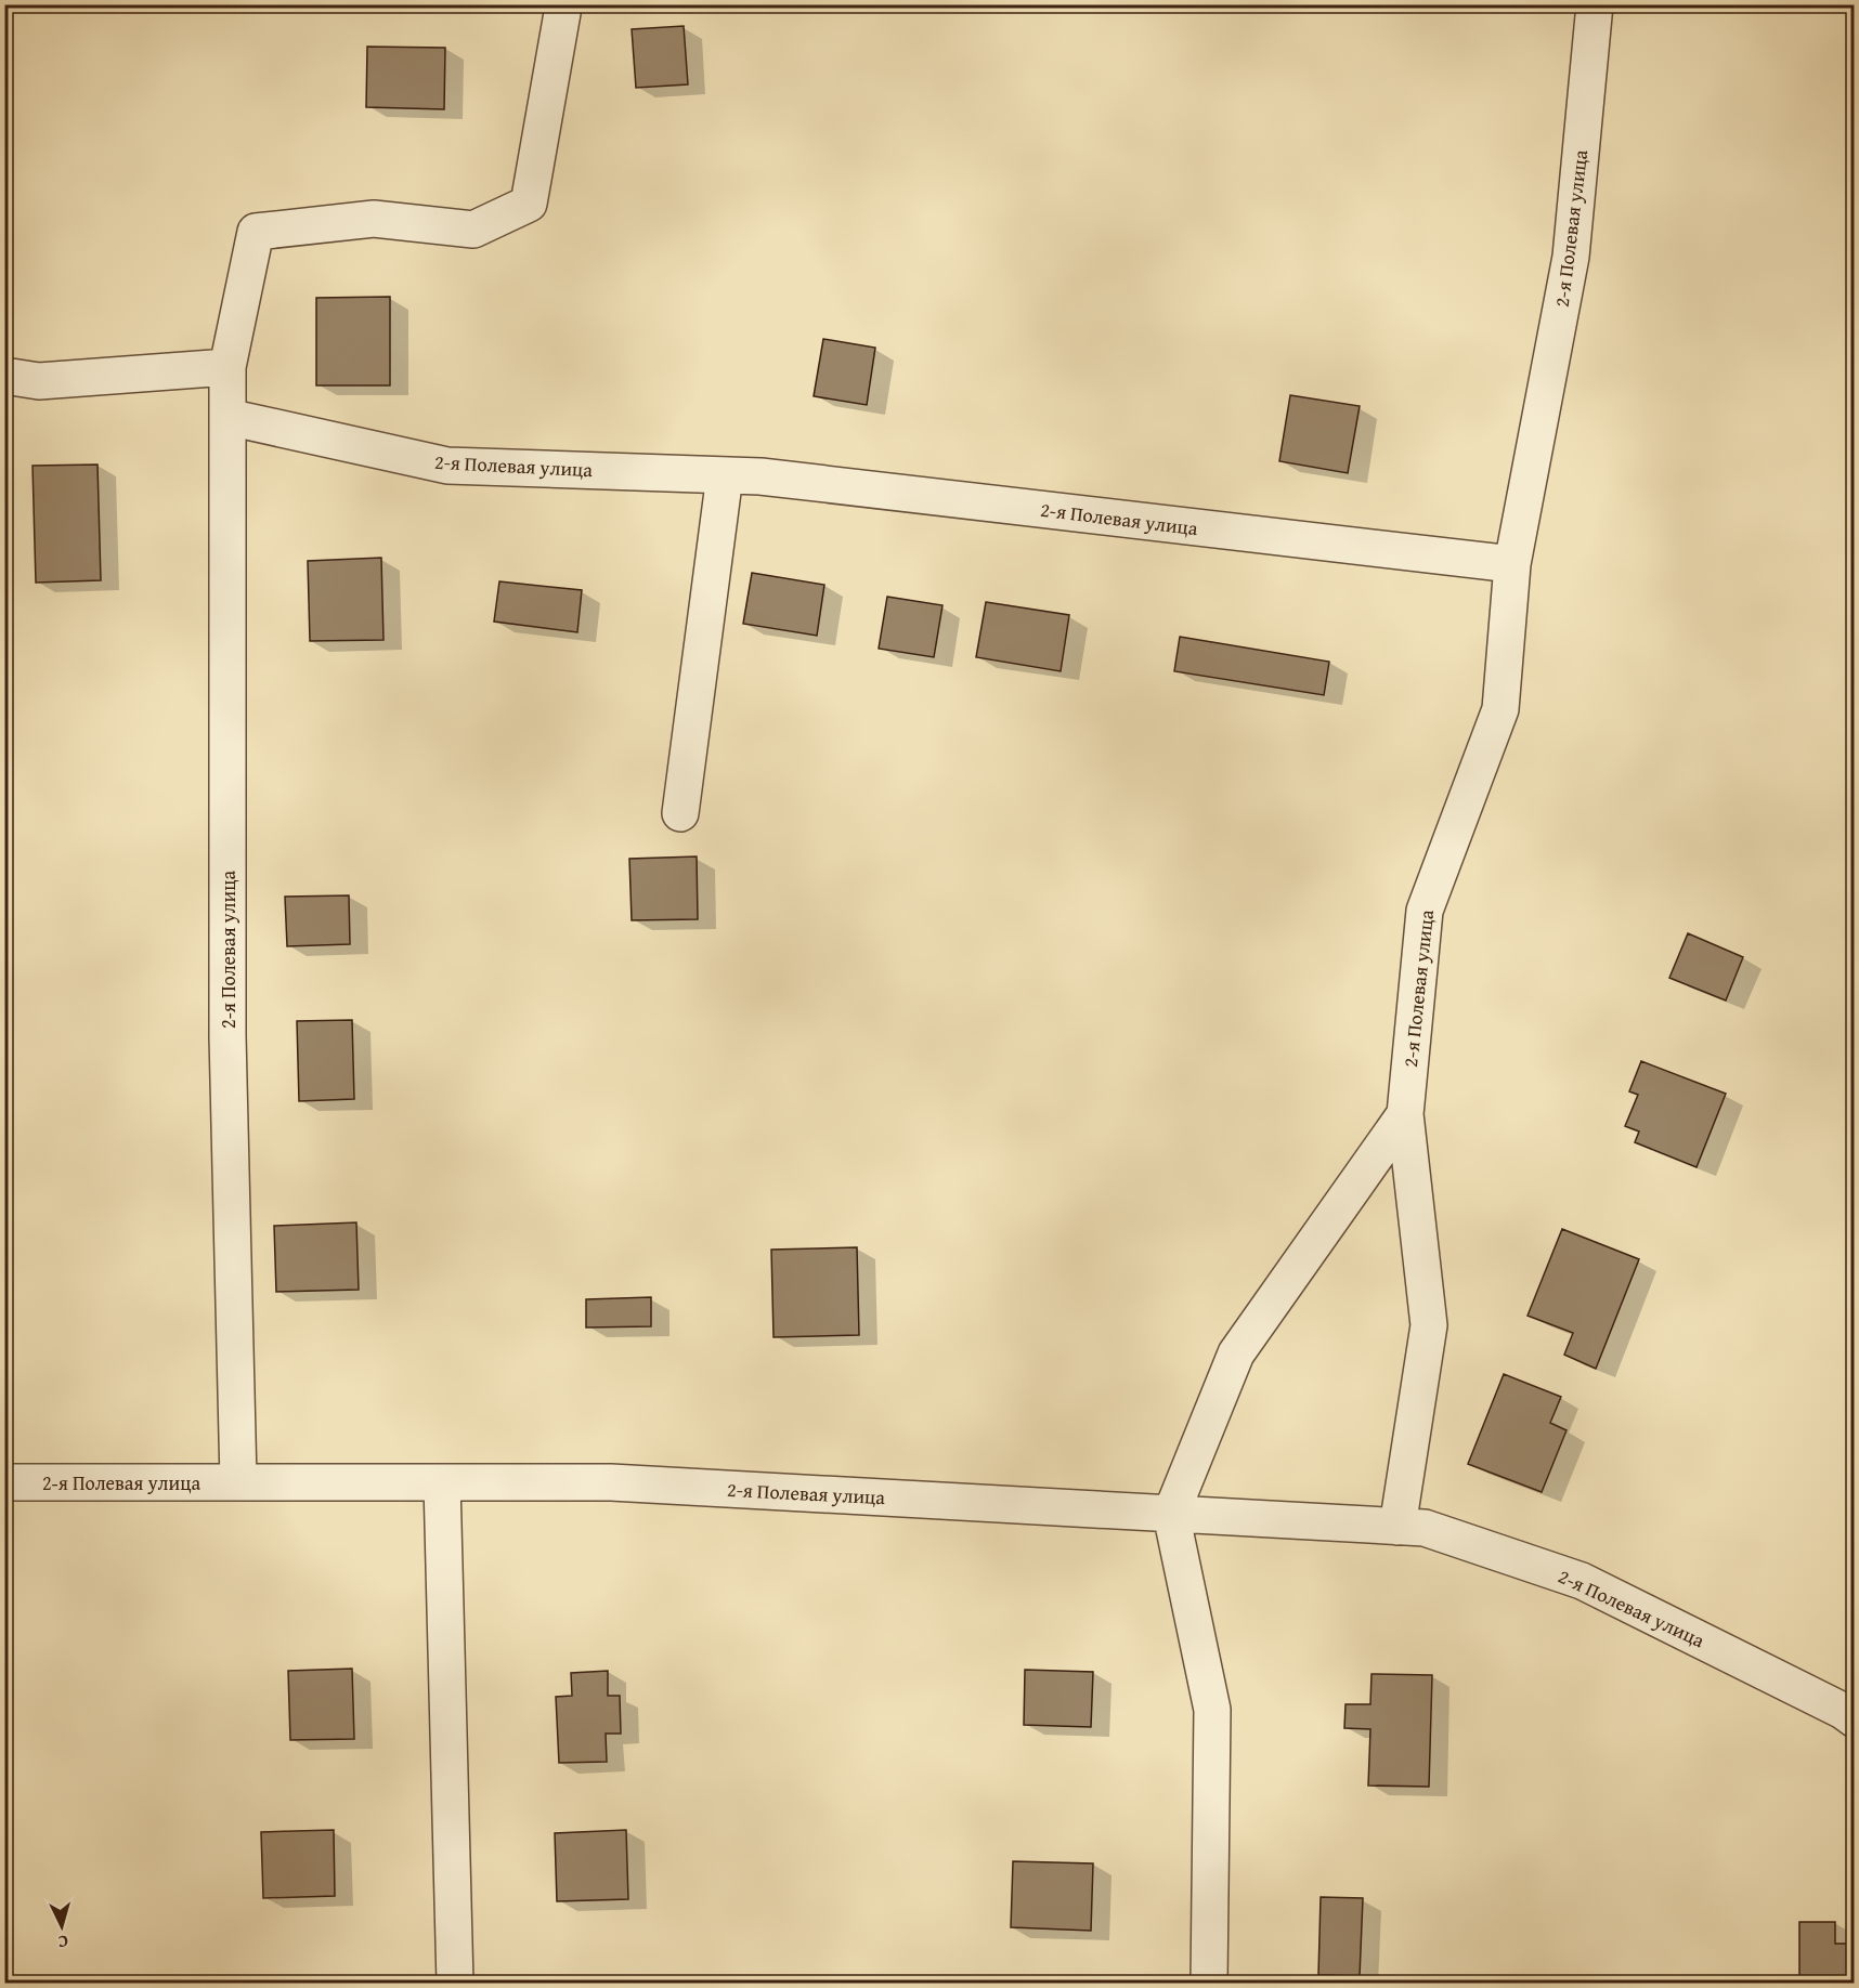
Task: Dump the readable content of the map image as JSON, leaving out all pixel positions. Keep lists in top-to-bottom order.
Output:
{
  "streets": {
    "street": ["2-я Полевая улица"]
  },
  "north": "bottom"
}
